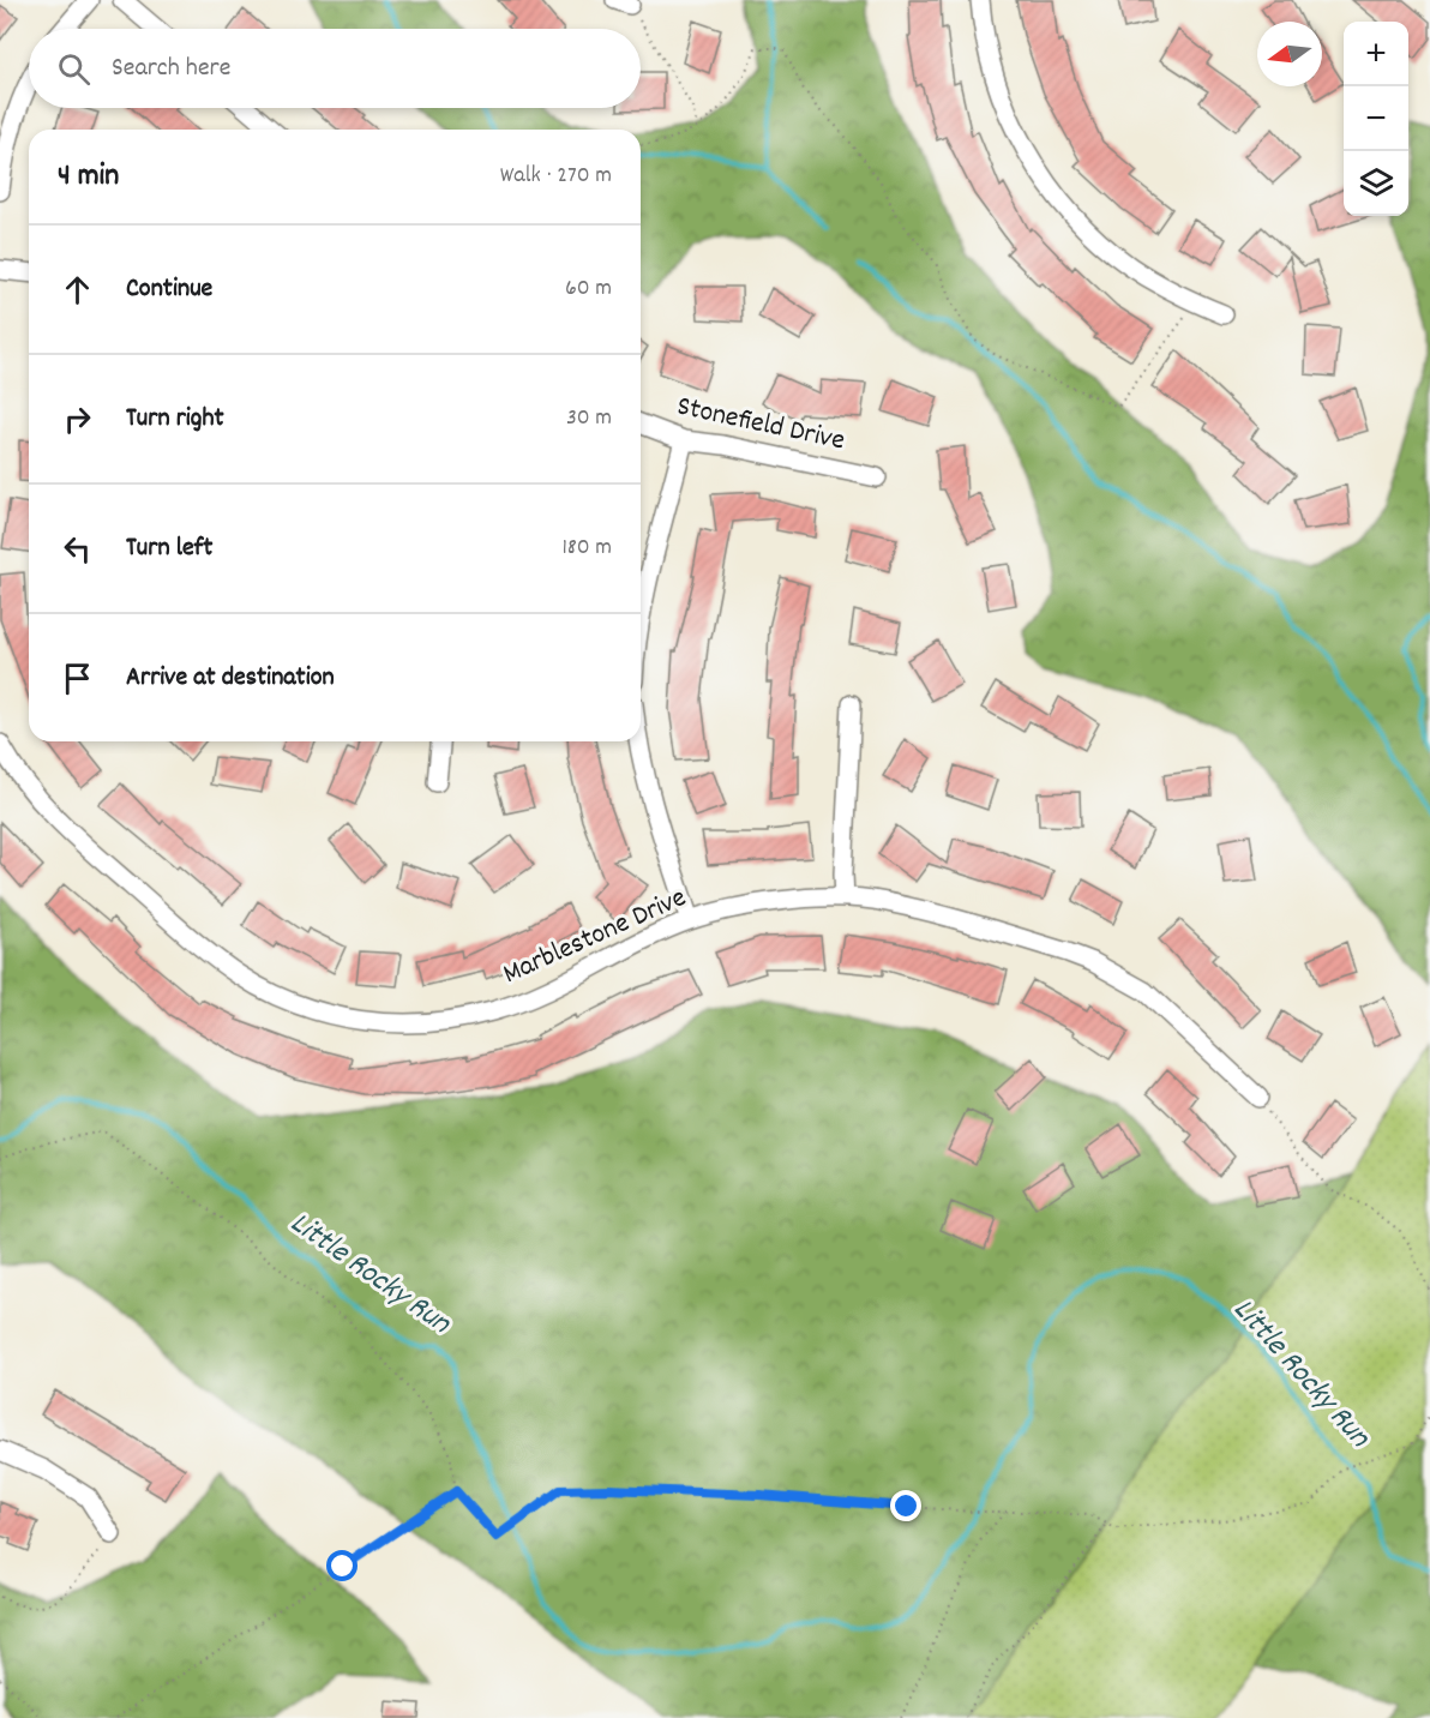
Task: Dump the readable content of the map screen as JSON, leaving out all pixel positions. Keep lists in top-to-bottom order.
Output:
{
  "streets": {
    "street": ["Stonefield Drive", "Marblestone Drive"]
  },
  "water": ["Little Rocky Run"],
  "north": "left",
  "page": {
    "map_buttons": ["+", "−"],
    "search": "Search here",
    "heading": ["4 min", "Walk · 270 m"],
    "list": [
      ["Continue", "60 m"],
      ["Turn right", "30 m"],
      ["Turn left", "180 m"],
      "Arrive at destination"
    ]
  }
}
